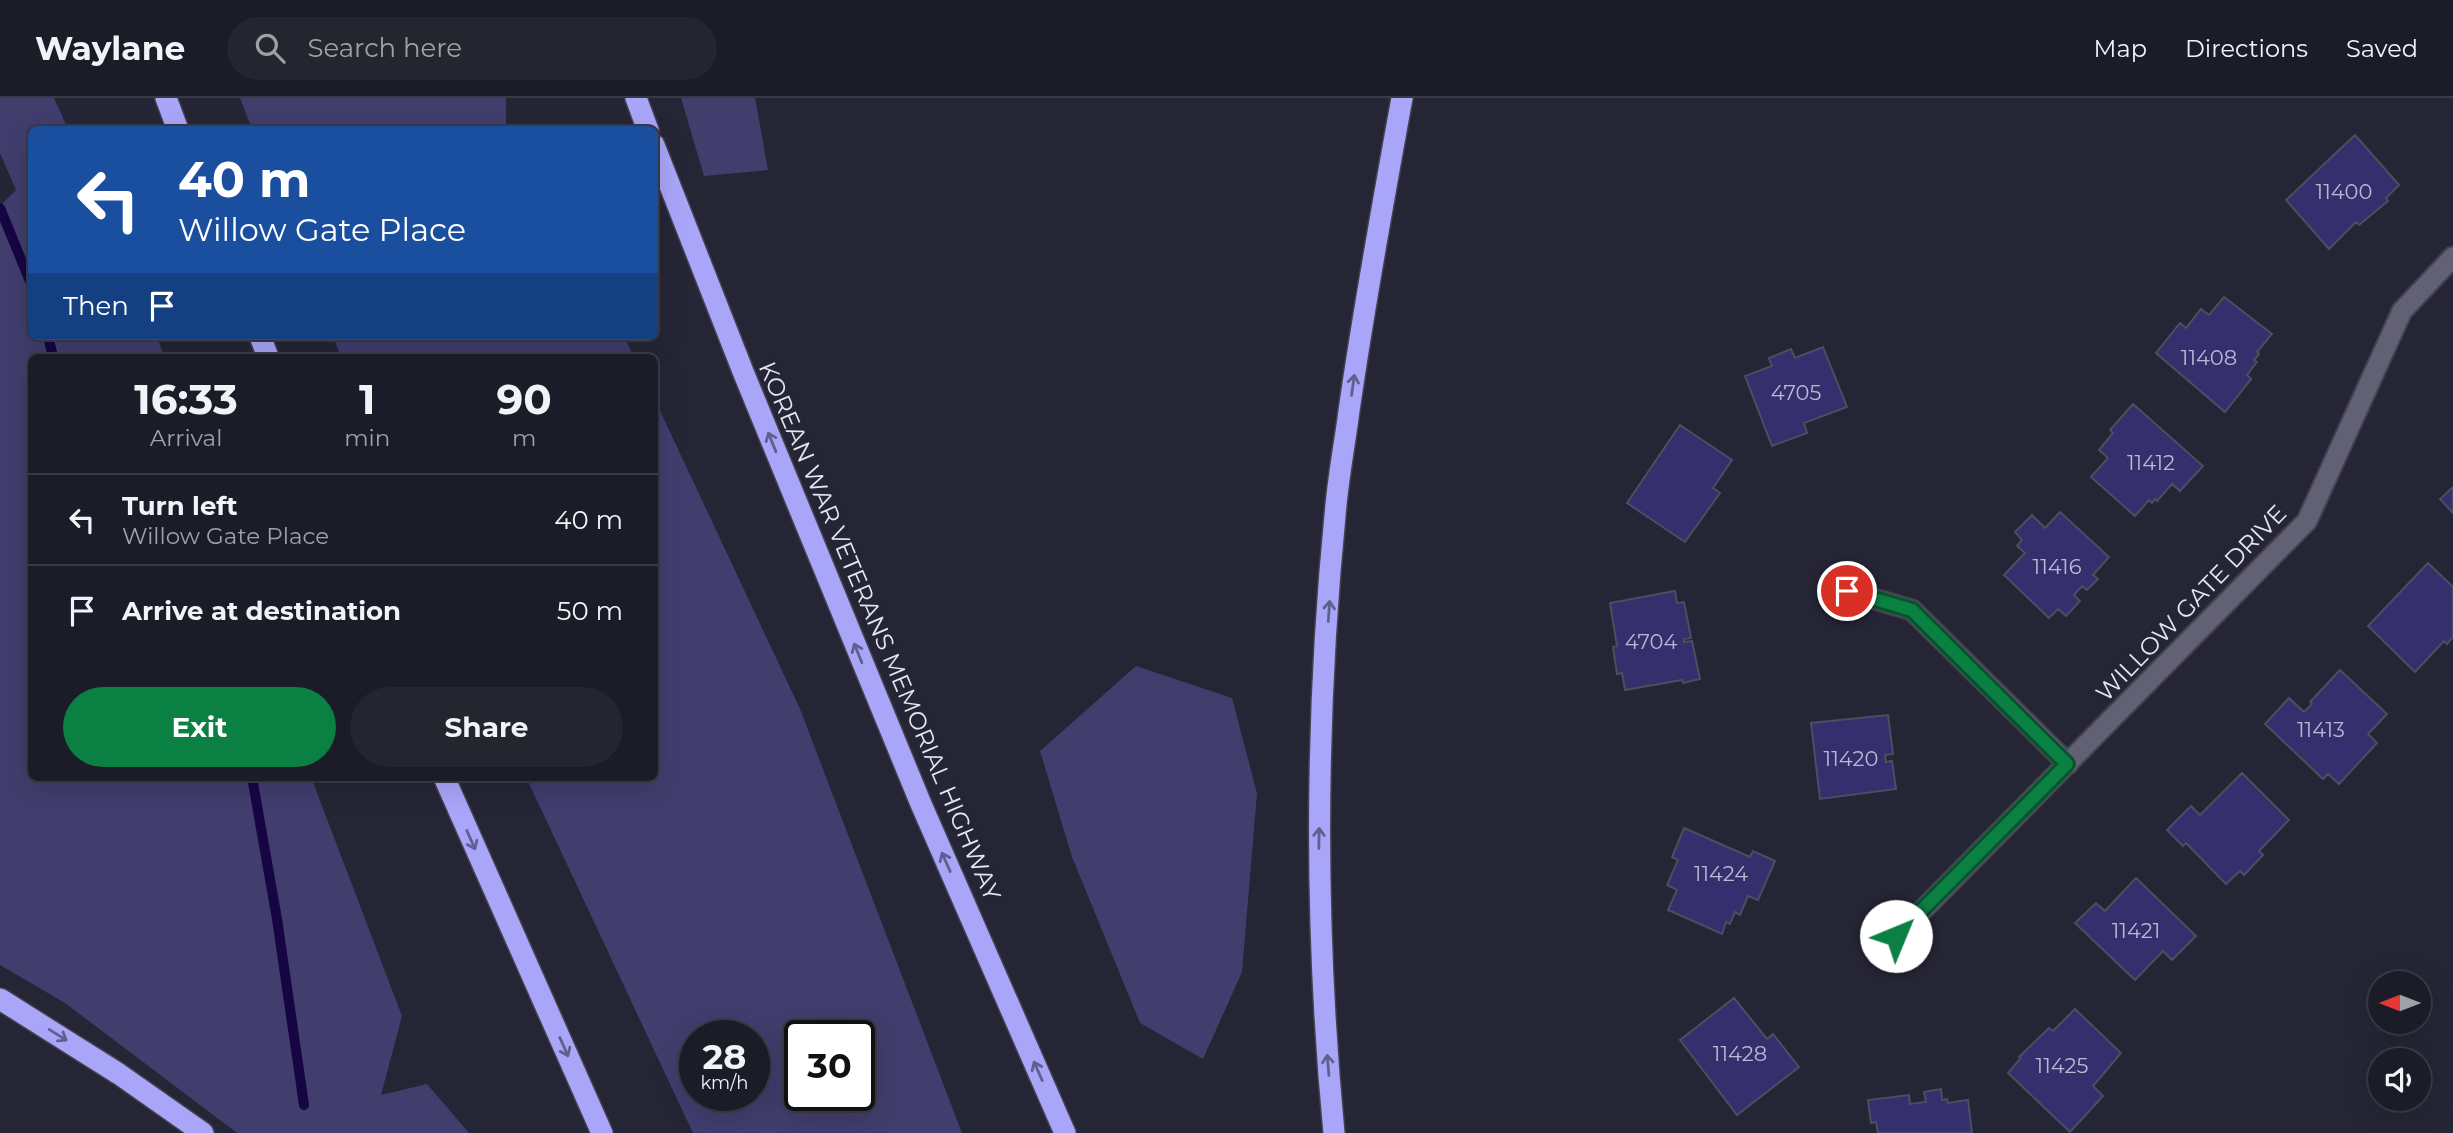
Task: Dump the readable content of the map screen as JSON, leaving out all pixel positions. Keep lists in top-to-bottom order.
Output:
{
  "streets": {
    "highway": ["KOREAN WAR VETERANS MEMORIAL HIGHWAY"],
    "street": ["WILLOW GATE DRIVE"]
  },
  "one_way": ["KOREAN WAR VETERANS MEMORIAL HIGHWAY"],
  "house_numbers": [
    "11400",
    "11408",
    "4705",
    "11412",
    "11416",
    "4704",
    "11413",
    "11420",
    "11424",
    "11421",
    "11428",
    "11425"
  ],
  "north": "left",
  "page": {
    "header": "Waylane",
    "search": "Search here",
    "nav": ["Map", "Directions", "Saved"],
    "turn": ["40 m", "Willow Gate Place"],
    "then": "Then",
    "eta": [
      "16:33",
      "Arrival",
      "1",
      "min",
      "90",
      "m"
    ],
    "list": [
      {
        "name": "Turn left",
        "note": "Willow Gate Place",
        "value": "40 m"
      },
      {
        "name": "Arrive at destination",
        "value": "50 m"
      }
    ],
    "buttons": ["Exit", "Share"],
    "speed": "28 km/h",
    "limit": "30"
  }
}
